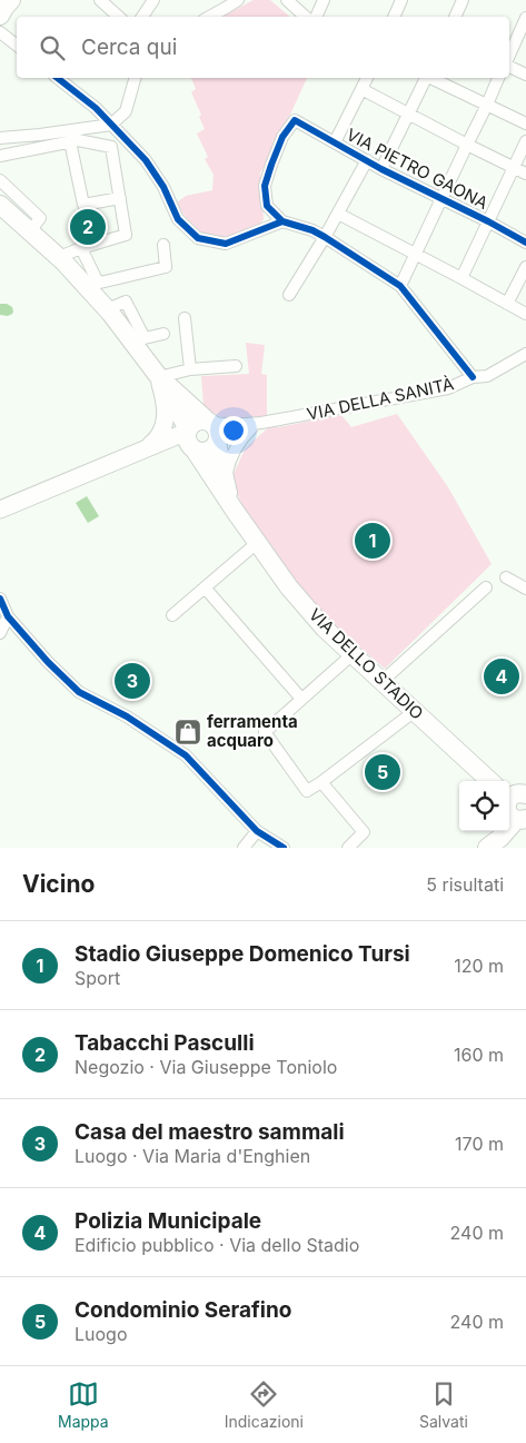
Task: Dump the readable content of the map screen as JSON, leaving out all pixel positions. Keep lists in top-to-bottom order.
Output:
{
  "streets": {
    "main road": ["VIA DELLO STADIO"],
    "street": ["VIA PIETRO GAONA", "VIA DELLA SANITÀ"]
  },
  "crossings": [
    ["VIA DELLA SANITÀ", "VIA DELLO STADIO"]
  ],
  "places": {
    "shop": ["ferramenta acquaro"]
  },
  "page": {
    "search": "Cerca qui",
    "pins": [
      "2",
      "1",
      "4",
      "3",
      "5"
    ],
    "heading": ["Vicino", "5 risultati"],
    "list": [
      {
        "mark": "1",
        "name": "Stadio Giuseppe Domenico Tursi",
        "note": "Sport",
        "value": "120 m"
      },
      {
        "mark": "2",
        "name": "Tabacchi Pasculli",
        "note": "Negozio · Via Giuseppe Toniolo",
        "value": "160 m"
      },
      {
        "mark": "3",
        "name": "Casa del maestro sammali",
        "note": "Luogo · Via Maria d'Enghien",
        "value": "170 m"
      },
      {
        "mark": "4",
        "name": "Polizia Municipale",
        "note": "Edificio pubblico · Via dello Stadio",
        "value": "240 m"
      },
      {
        "mark": "5",
        "name": "Condominio Serafino",
        "note": "Luogo",
        "value": "240 m"
      }
    ],
    "nav": ["Mappa", "Indicazioni", "Salvati"]
  }
}
